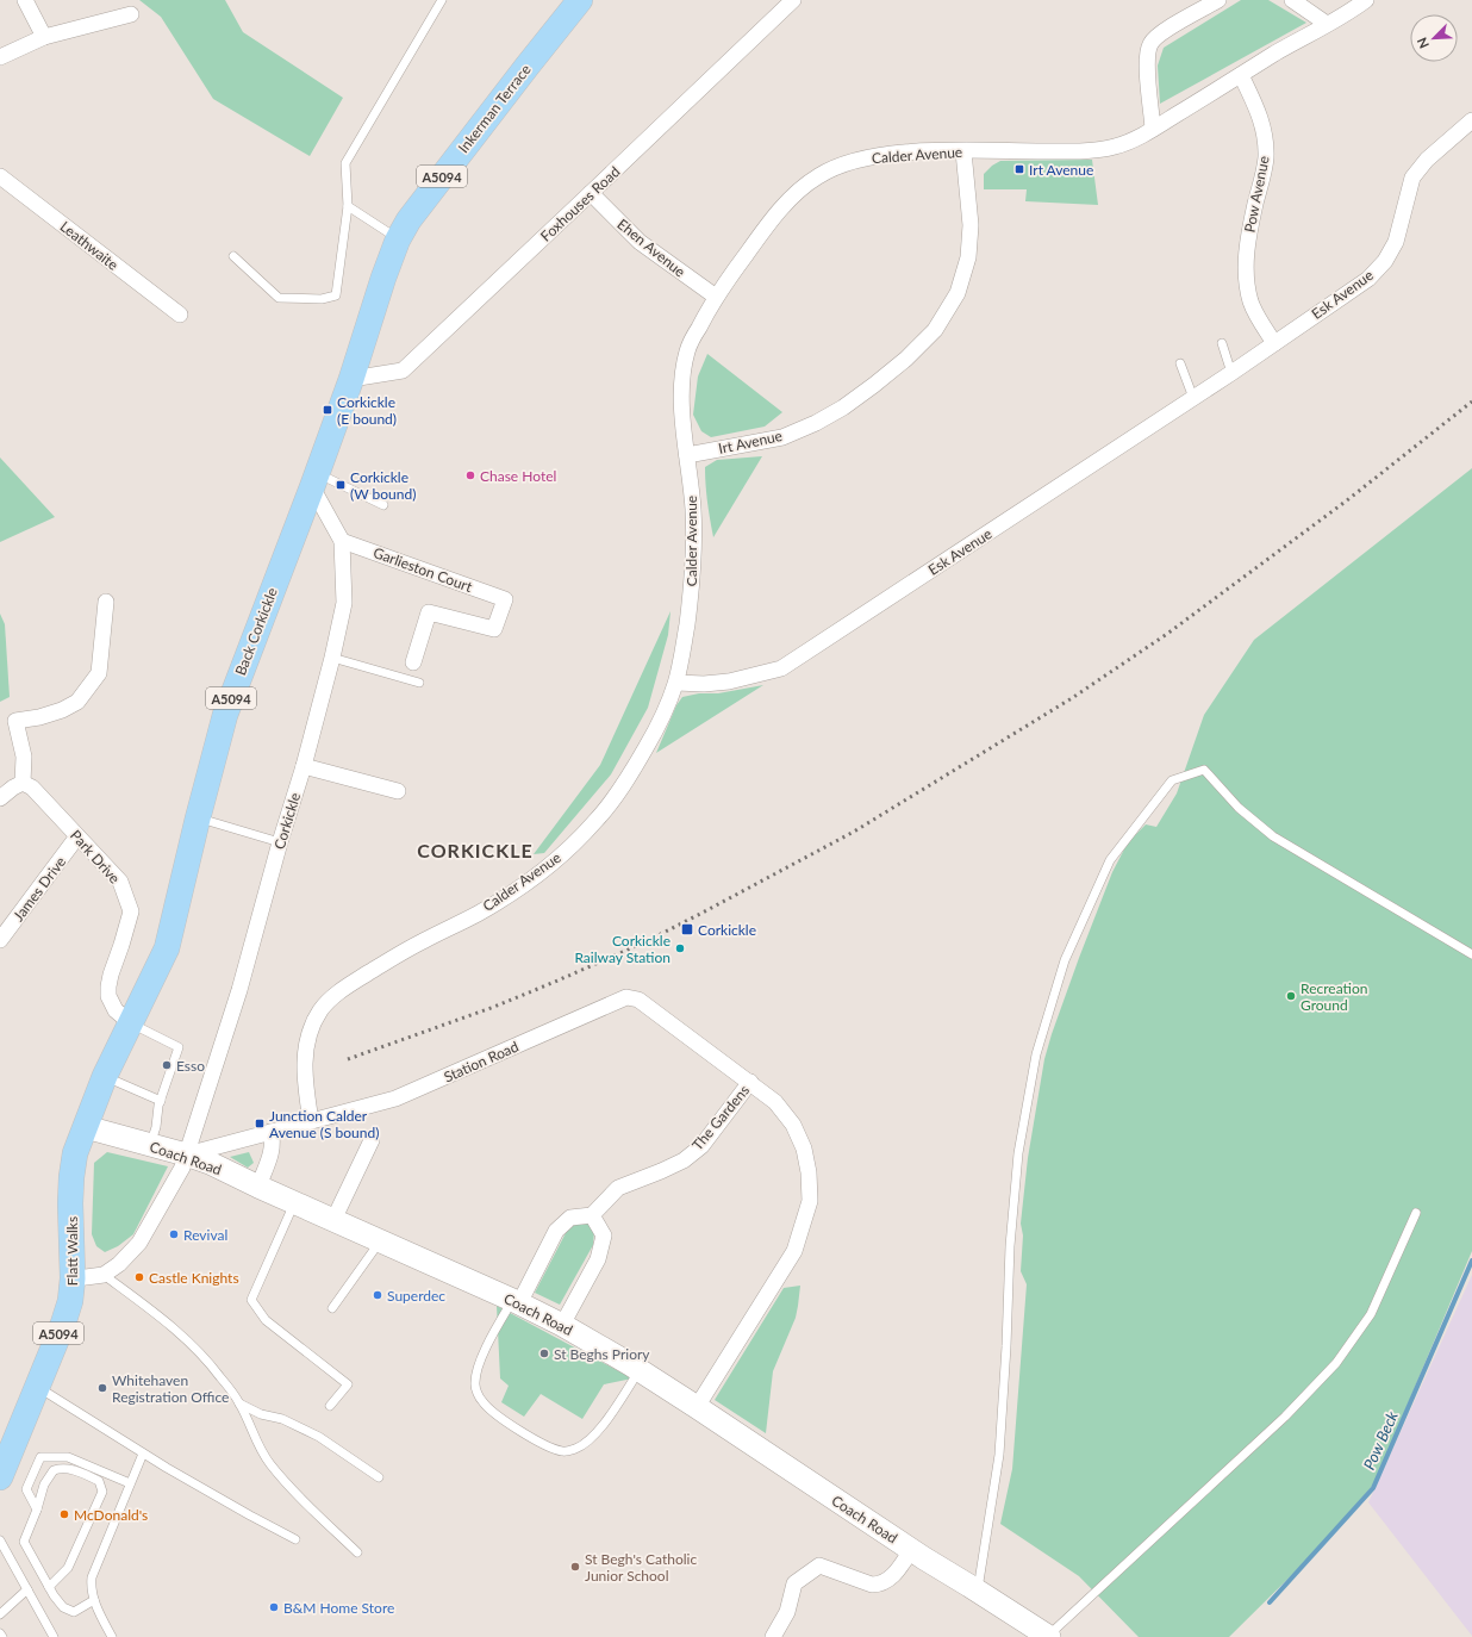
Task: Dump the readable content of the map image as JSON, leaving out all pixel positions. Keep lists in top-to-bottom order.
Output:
{
  "streets": {
    "main road": [
      "Inkerman Terrace",
      "A5094",
      "Back Corkickle",
      "Flatt Walks"
    ],
    "street": [
      "Calder Avenue",
      "Pow Avenue",
      "Foxhouses Road",
      "Leathwaite",
      "Ehen Avenue",
      "Esk Avenue",
      "Irt Avenue",
      "Garlieston Court",
      "Corkickle",
      "Park Drive",
      "James Drive",
      "Station Road",
      "The Gardens",
      "Coach Road"
    ]
  },
  "crossings": [
    ["Inkerman Terrace", "Foxhouses Road"],
    ["Inkerman Terrace", "Back Corkickle"],
    ["Calder Avenue", "Pow Avenue"],
    ["Calder Avenue", "Ehen Avenue"],
    ["Calder Avenue", "Esk Avenue"],
    ["Calder Avenue", "Irt Avenue"],
    ["Calder Avenue", "Station Road"],
    ["A5094", "Back Corkickle"],
    ["A5094", "Park Drive"],
    ["A5094", "Coach Road"],
    ["A5094", "Flatt Walks"],
    ["Pow Avenue", "Esk Avenue"],
    ["Foxhouses Road", "Ehen Avenue"],
    ["Foxhouses Road", "Back Corkickle"],
    ["Garlieston Court", "Corkickle"],
    ["Back Corkickle", "Corkickle"],
    ["Back Corkickle", "Park Drive"],
    ["Corkickle", "Station Road"],
    ["Corkickle", "Coach Road"],
    ["Park Drive", "James Drive"],
    ["Station Road", "The Gardens"],
    ["Station Road", "Coach Road"],
    ["The Gardens", "Coach Road"],
    ["Coach Road", "Flatt Walks"]
  ],
  "districts": ["CORKICKLE"],
  "water": ["Pow Beck"],
  "places": {
    "transit": [
      "Irt Avenue",
      "Corkickle (E bound)",
      "Corkickle (W bound)",
      "Corkickle",
      "Junction Calder Avenue (S bound)"
    ],
    "other": [
      "Chase Hotel",
      "Corkickle Railway Station",
      "Recreation Ground",
      "Esso",
      "Revival",
      "Castle Knights",
      "Superdec",
      "St Beghs Priory",
      "Whitehaven Registration Office",
      "McDonald's",
      "St Begh's Catholic Junior School",
      "B&M Home Store"
    ]
  },
  "north": "bottom left"
}
